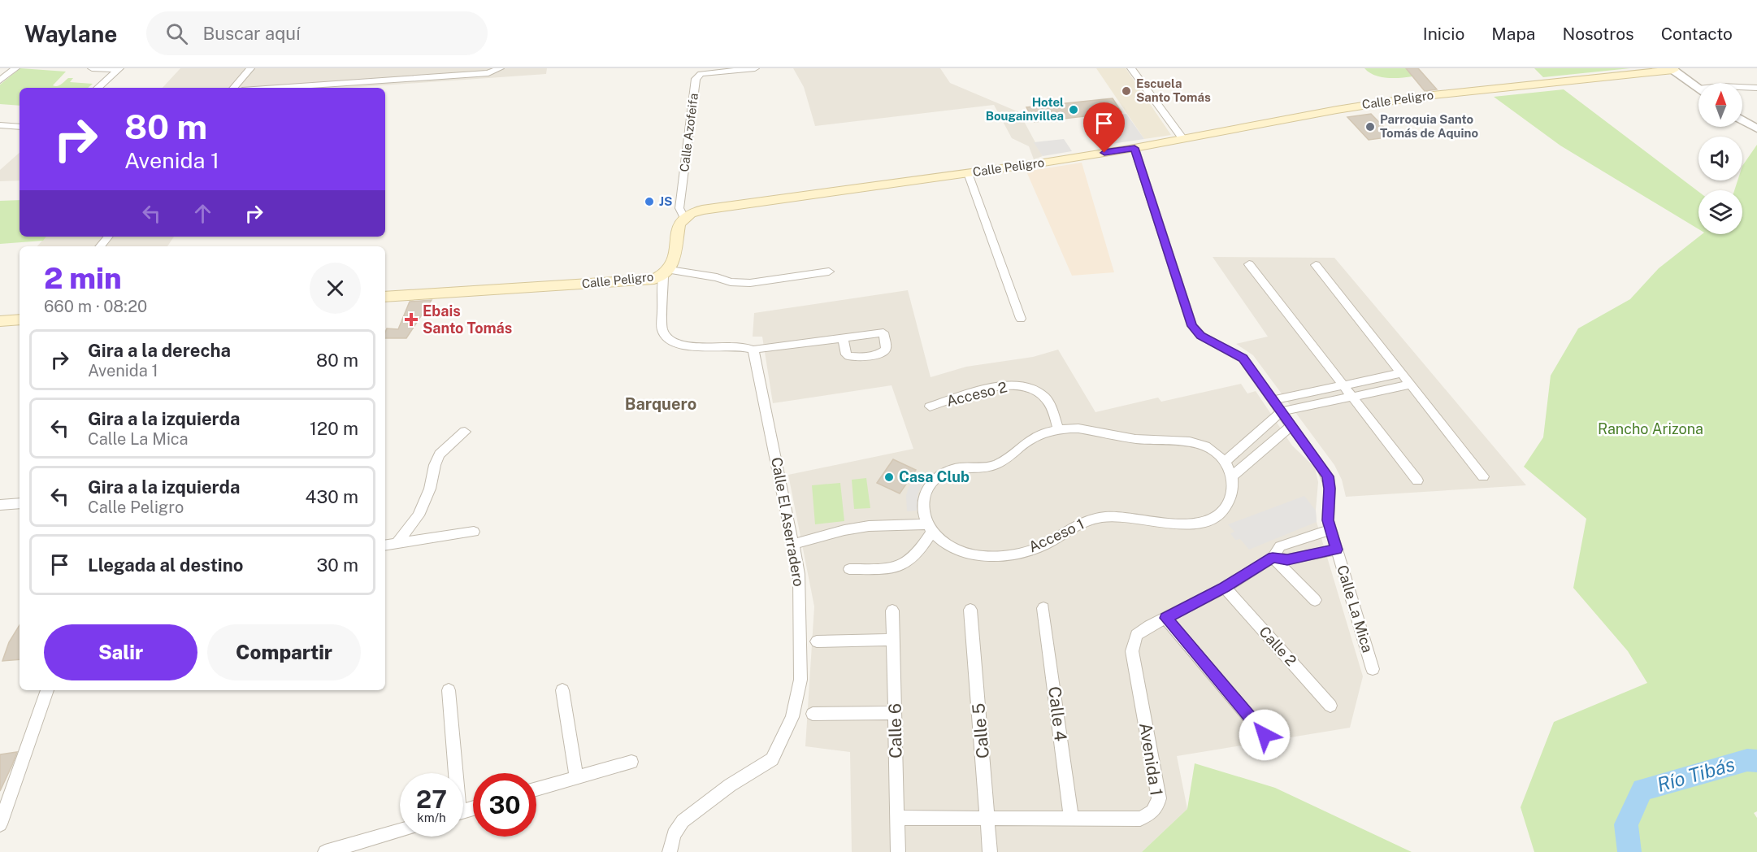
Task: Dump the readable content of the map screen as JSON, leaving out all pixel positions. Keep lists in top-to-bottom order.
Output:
{
  "streets": {
    "main road": ["Calle Peligro"],
    "street": [
      "Calle Azofeifa",
      "Acceso 2",
      "Calle El Aserradero",
      "Acceso 1",
      "Calle La Mica",
      "Calle 2",
      "Calle 4",
      "Calle 6",
      "Calle 5",
      "Avenida 1"
    ]
  },
  "crossings": [
    ["Calle Peligro", "Calle Azofeifa"],
    ["Calle Peligro", "Calle La Mica"],
    ["Calle La Mica", "Avenida 1"],
    ["Calle 2", "Avenida 1"],
    ["Calle 4", "Avenida 1"],
    ["Calle 6", "Avenida 1"],
    ["Calle 5", "Avenida 1"]
  ],
  "districts": ["Barquero"],
  "water": ["Río Tibás"],
  "parks": ["Rancho Arizona"],
  "places": {
    "other": [
      "Escuela Santo Tomás",
      "Hotel Bougainvillea",
      "Parroquia Santo Tomás de Aquino",
      "JS",
      "Casa Club"
    ],
    "health": ["Ebais Santo Tomás"]
  },
  "north": "top",
  "page": {
    "header": "Waylane",
    "search": "Buscar aquí",
    "nav": [
      "Inicio",
      "Mapa",
      "Nosotros",
      "Contacto"
    ],
    "turn": ["80 m", "Avenida 1"],
    "heading": ["2 min", "660 m · 08:20"],
    "list": [
      {
        "name": "Gira a la derecha",
        "note": "Avenida 1",
        "value": "80 m"
      },
      {
        "name": "Gira a la izquierda",
        "note": "Calle La Mica",
        "value": "120 m"
      },
      {
        "name": "Gira a la izquierda",
        "note": "Calle Peligro",
        "value": "430 m"
      },
      {
        "name": "Llegada al destino",
        "value": "30 m"
      }
    ],
    "buttons": ["Salir", "Compartir"],
    "speed": "27 km/h",
    "limit": "30"
  }
}
